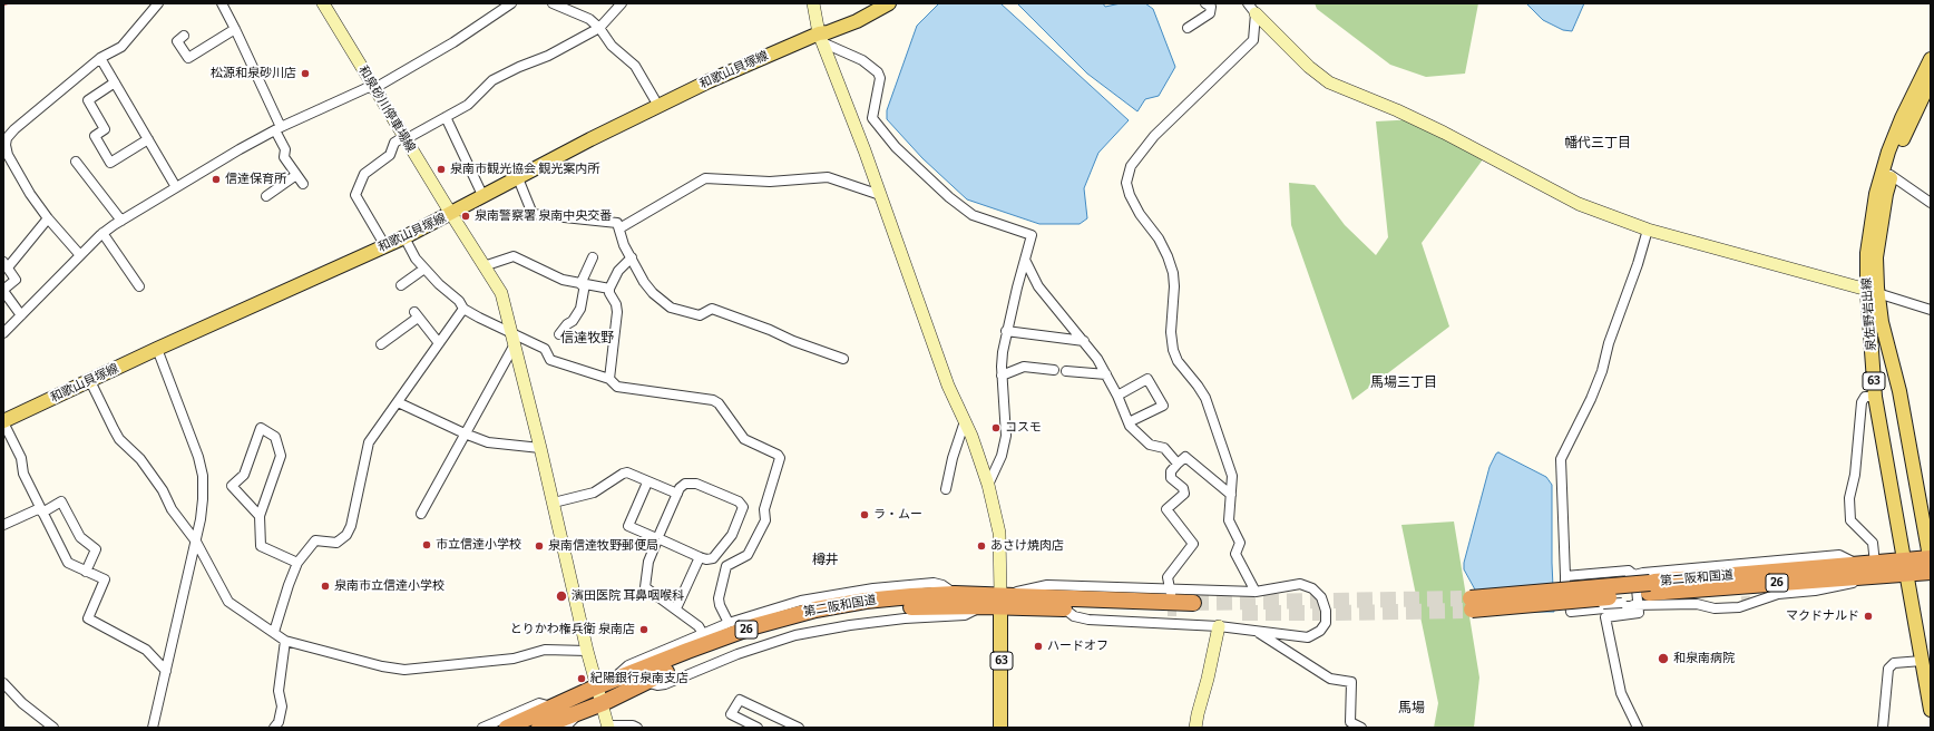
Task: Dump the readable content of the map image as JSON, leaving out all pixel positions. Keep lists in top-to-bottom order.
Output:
{
  "streets": {
    "highway": ["第二阪和国道", "26"],
    "main road": ["和歌山貝塚線", "泉佐野岩出線", "63"],
    "street": ["和泉砂川停車場線"]
  },
  "crossings": [
    ["和歌山貝塚線", "和泉砂川停車場線"],
    ["和泉砂川停車場線", "第二阪和国道"],
    ["泉佐野岩出線", "第二阪和国道"],
    ["63", "第二阪和国道"]
  ],
  "districts": [
    "幡代三丁目",
    "信達牧野",
    "馬場三丁目",
    "樽井",
    "馬場"
  ],
  "places": [
    "松源和泉砂川店",
    "泉南市観光協会 観光案内所",
    "信達保育所",
    "泉南警察署 泉南中央交番",
    "コスモ",
    "ラ・ムー",
    "市立信達小学校",
    "泉南信達牧野郵便局",
    "あさけ焼肉店",
    "泉南市立信達小学校",
    "濱田医院 耳鼻咽喉科",
    "マクドナルド",
    "とりかわ権兵衛 泉南店",
    "ハードオフ",
    "和泉南病院",
    "紀陽銀行泉南支店"
  ]
}
